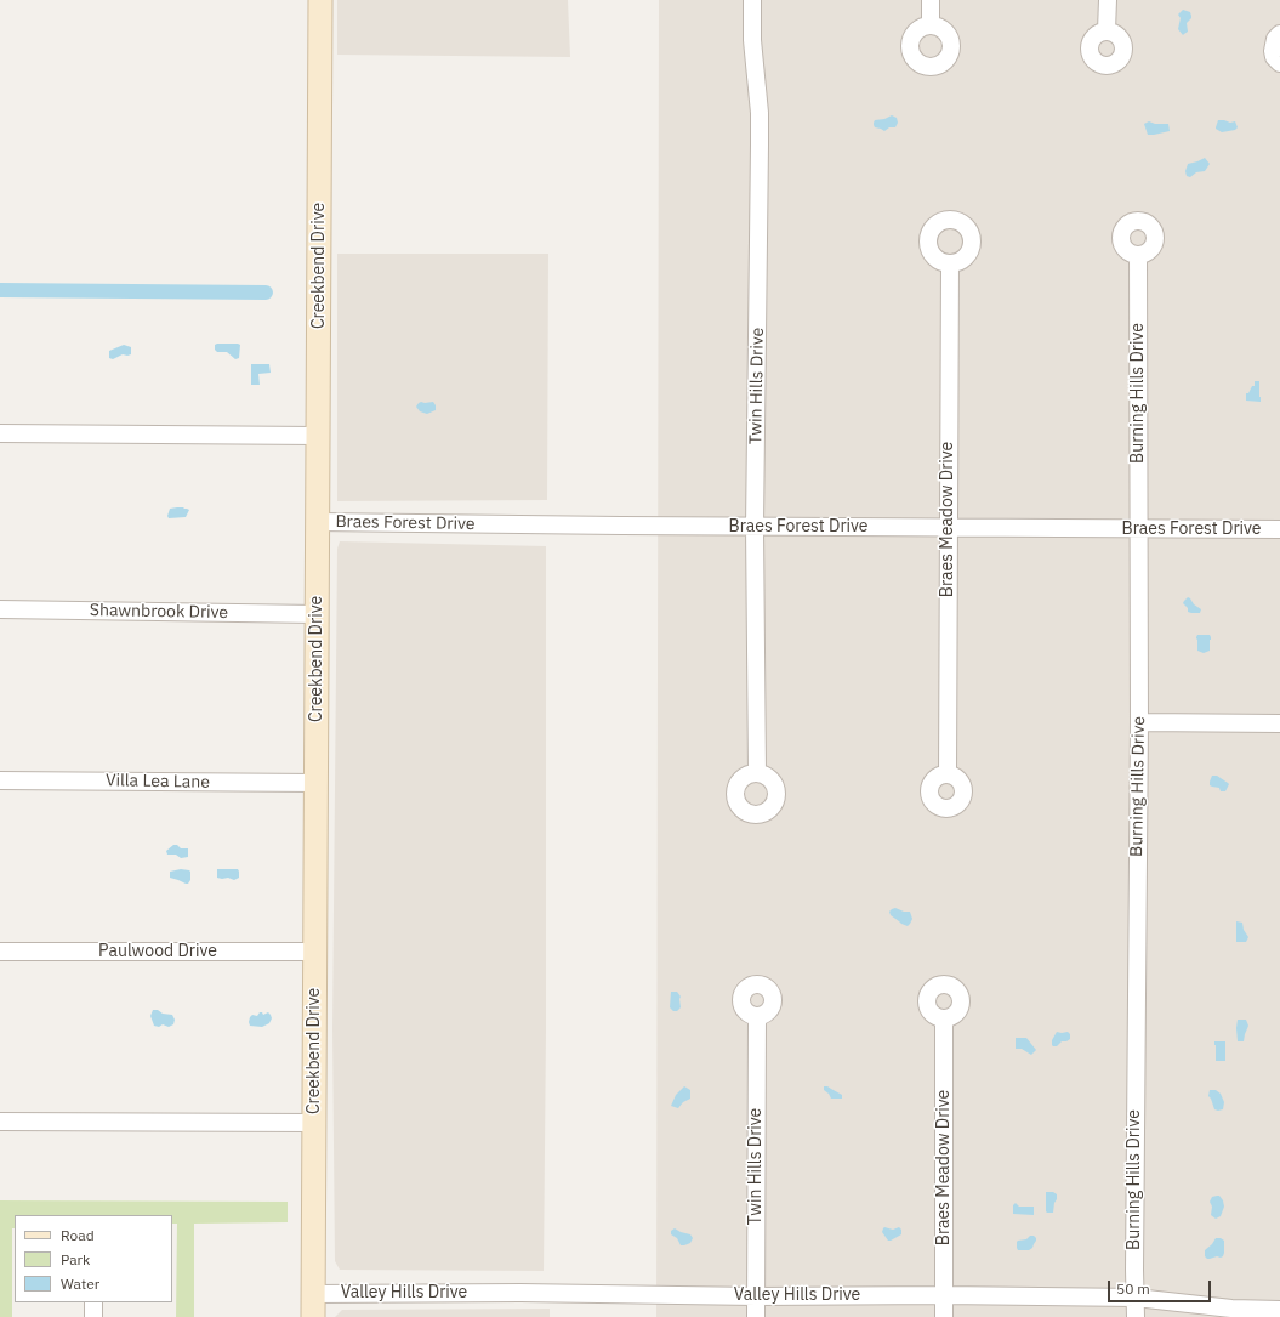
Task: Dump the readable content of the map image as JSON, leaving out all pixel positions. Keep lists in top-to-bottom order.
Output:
{
  "streets": {
    "street": [
      "Creekbend Drive",
      "Twin Hills Drive",
      "Burning Hills Drive",
      "Braes Meadow Drive",
      "Braes Forest Drive",
      "Shawnbrook Drive",
      "Villa Lea Lane",
      "Paulwood Drive",
      "Valley Hills Drive"
    ]
  },
  "crossings": [
    ["Creekbend Drive", "Braes Forest Drive"],
    ["Creekbend Drive", "Shawnbrook Drive"],
    ["Creekbend Drive", "Villa Lea Lane"],
    ["Creekbend Drive", "Paulwood Drive"],
    ["Creekbend Drive", "Valley Hills Drive"],
    ["Twin Hills Drive", "Braes Forest Drive"],
    ["Twin Hills Drive", "Valley Hills Drive"],
    ["Burning Hills Drive", "Braes Forest Drive"],
    ["Burning Hills Drive", "Valley Hills Drive"],
    ["Braes Meadow Drive", "Braes Forest Drive"],
    ["Braes Meadow Drive", "Valley Hills Drive"]
  ],
  "legend": ["Road", "Park", "Water"],
  "scale_bar": "50 m"
}
